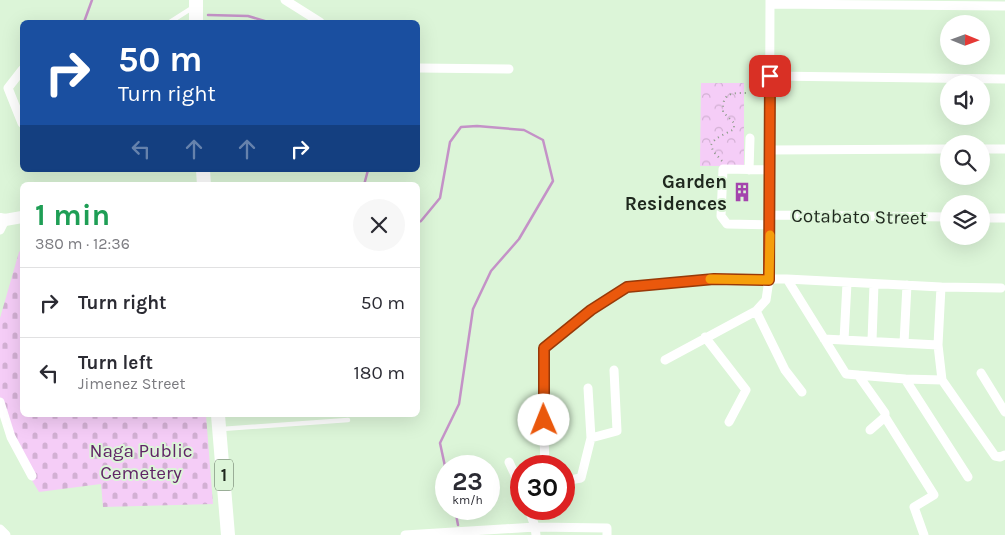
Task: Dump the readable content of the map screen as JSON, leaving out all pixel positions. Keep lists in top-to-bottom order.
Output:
{
  "streets": {
    "main road": ["1"],
    "street": ["Cotabato Street"]
  },
  "parks": ["Naga Public Cemetery"],
  "places": {
    "building": ["Garden Residences"]
  },
  "north": "right",
  "page": {
    "turn": ["50 m", "Turn right"],
    "heading": ["1 min", "380 m · 12:36"],
    "list": [
      {
        "name": "Turn right",
        "value": "50 m"
      },
      {
        "name": "Turn left",
        "note": "Jimenez Street",
        "value": "180 m"
      }
    ],
    "speed": "23 km/h",
    "limit": "30"
  }
}
